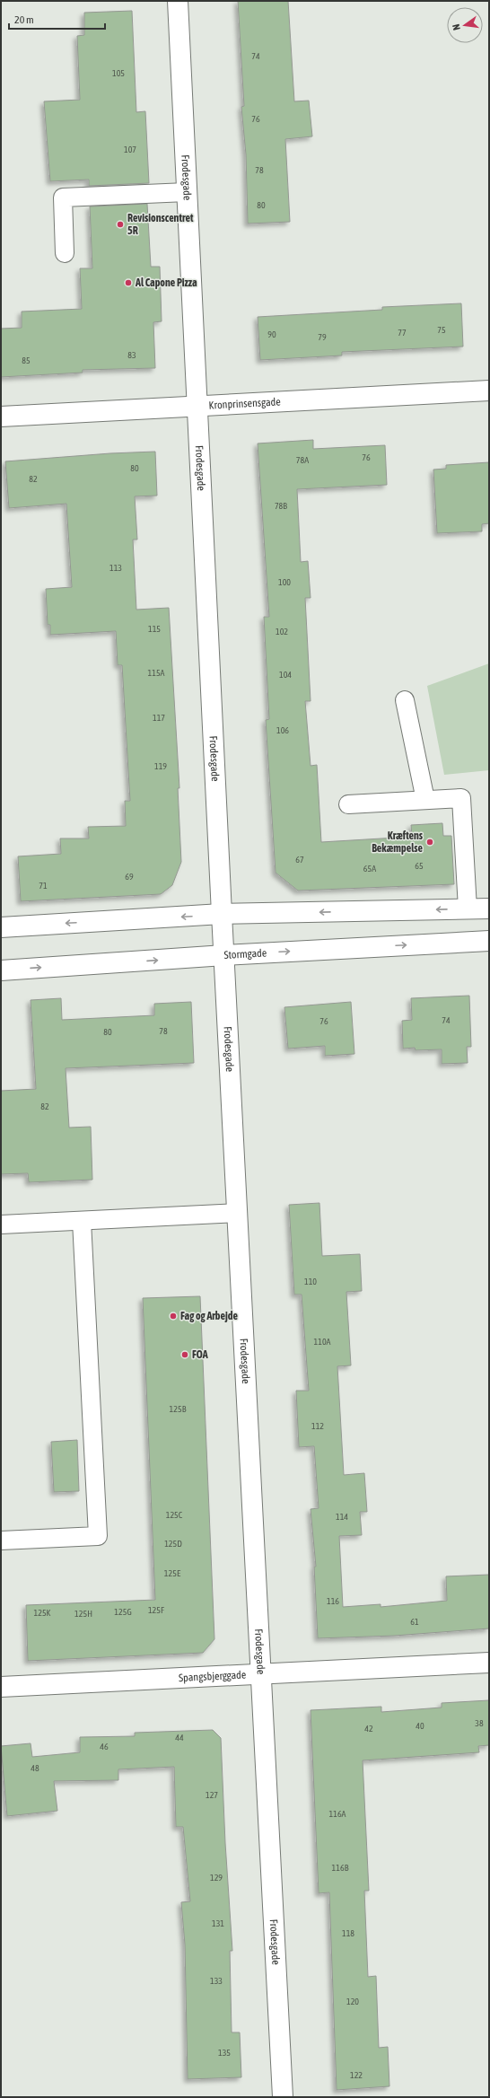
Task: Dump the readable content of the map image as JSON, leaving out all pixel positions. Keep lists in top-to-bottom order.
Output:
{
  "streets": {
    "main road": [
      "Frodesgade",
      "Kronprinsensgade",
      "Stormgade",
      "Spangsbjerggade"
    ]
  },
  "crossings": [
    ["Frodesgade", "Kronprinsensgade"],
    ["Frodesgade", "Stormgade"],
    ["Frodesgade", "Spangsbjerggade"]
  ],
  "places": [
    "Revisionscentret 5R",
    "Al Capone Pizza",
    "Kræftens Bekæmpelse",
    "Fag og Arbejde",
    "FOA"
  ],
  "house_numbers": [
    "74",
    "105",
    "76",
    "107",
    "78",
    "80",
    "75",
    "77",
    "90",
    "79",
    "83",
    "85",
    "76",
    "78A",
    "80",
    "82",
    "78B",
    "113",
    "100",
    "115",
    "102",
    "115A",
    "104",
    "117",
    "106",
    "119",
    "67",
    "65",
    "65A",
    "69",
    "71",
    "74",
    "76",
    "78",
    "80",
    "82",
    "110",
    "110A",
    "125B",
    "112",
    "125C",
    "114",
    "125D",
    "125E",
    "116",
    "125F",
    "125G",
    "125K",
    "125H",
    "61",
    "38",
    "40",
    "42",
    "44",
    "46",
    "48",
    "127",
    "116A",
    "116B",
    "129",
    "131",
    "118",
    "133",
    "120",
    "135",
    "122"
  ],
  "scale_bar": "20 m",
  "north": "left"
}
